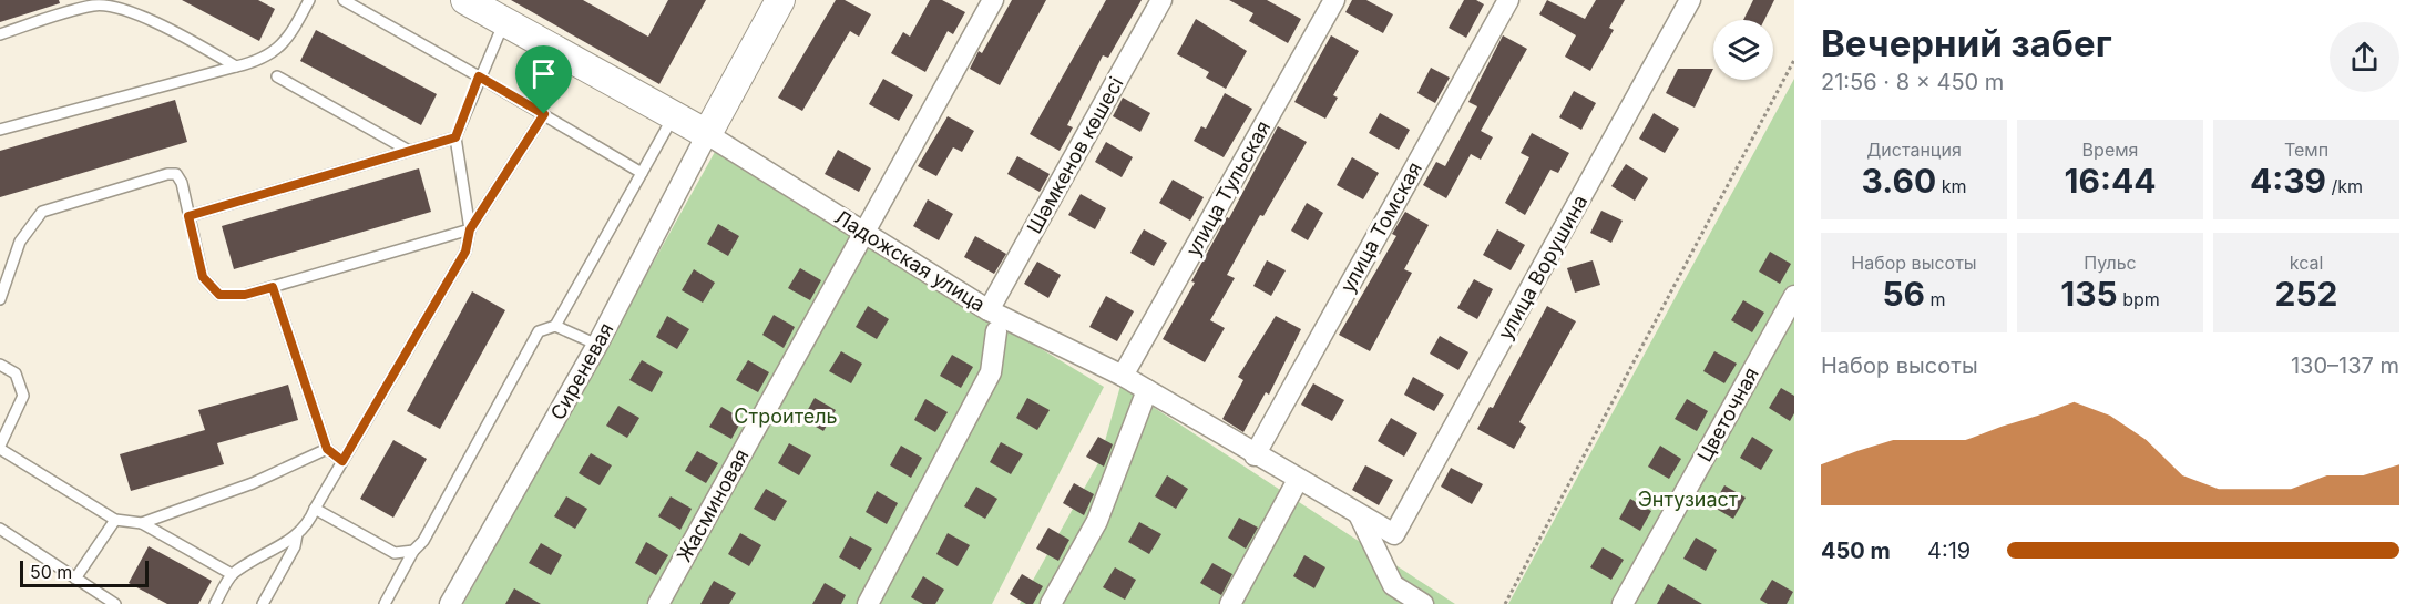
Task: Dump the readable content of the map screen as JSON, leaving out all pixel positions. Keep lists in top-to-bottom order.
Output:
{
  "streets": {
    "main road": ["Ладожская улица"],
    "street": [
      "Шәмкенов көшесі",
      "улица Тульская",
      "улица Томская",
      "улица Ворушина",
      "Сиреневая",
      "Цветочная",
      "Жасминовая"
    ]
  },
  "crossings": [
    ["Шәмкенов көшесі", "Ладожская улица"],
    ["улица Тульская", "Ладожская улица"],
    ["улица Томская", "Ладожская улица"],
    ["Ладожская улица", "улица Ворушина"],
    ["Ладожская улица", "Сиреневая"],
    ["Ладожская улица", "Жасминовая"]
  ],
  "parks": ["Строитель", "Энтузиаст"],
  "scale_bar": "50 m",
  "page": {
    "heading": ["Вечерний забег", "21:56 · 8 × 450 m"],
    "stats": [
      ["Дистанция", "3.60 km"],
      ["Время", "16:44"],
      ["Темп", "4:39 /km"],
      ["Набор высоты", "56 m"],
      ["Пульс", "135 bpm"],
      ["kcal", "252"]
    ],
    "chart": ["Набор высоты", "130–137 m"],
    "list": [
      {
        "name": "450 m",
        "note": "4:19"
      }
    ],
    "scale": "50 m"
  }
}
